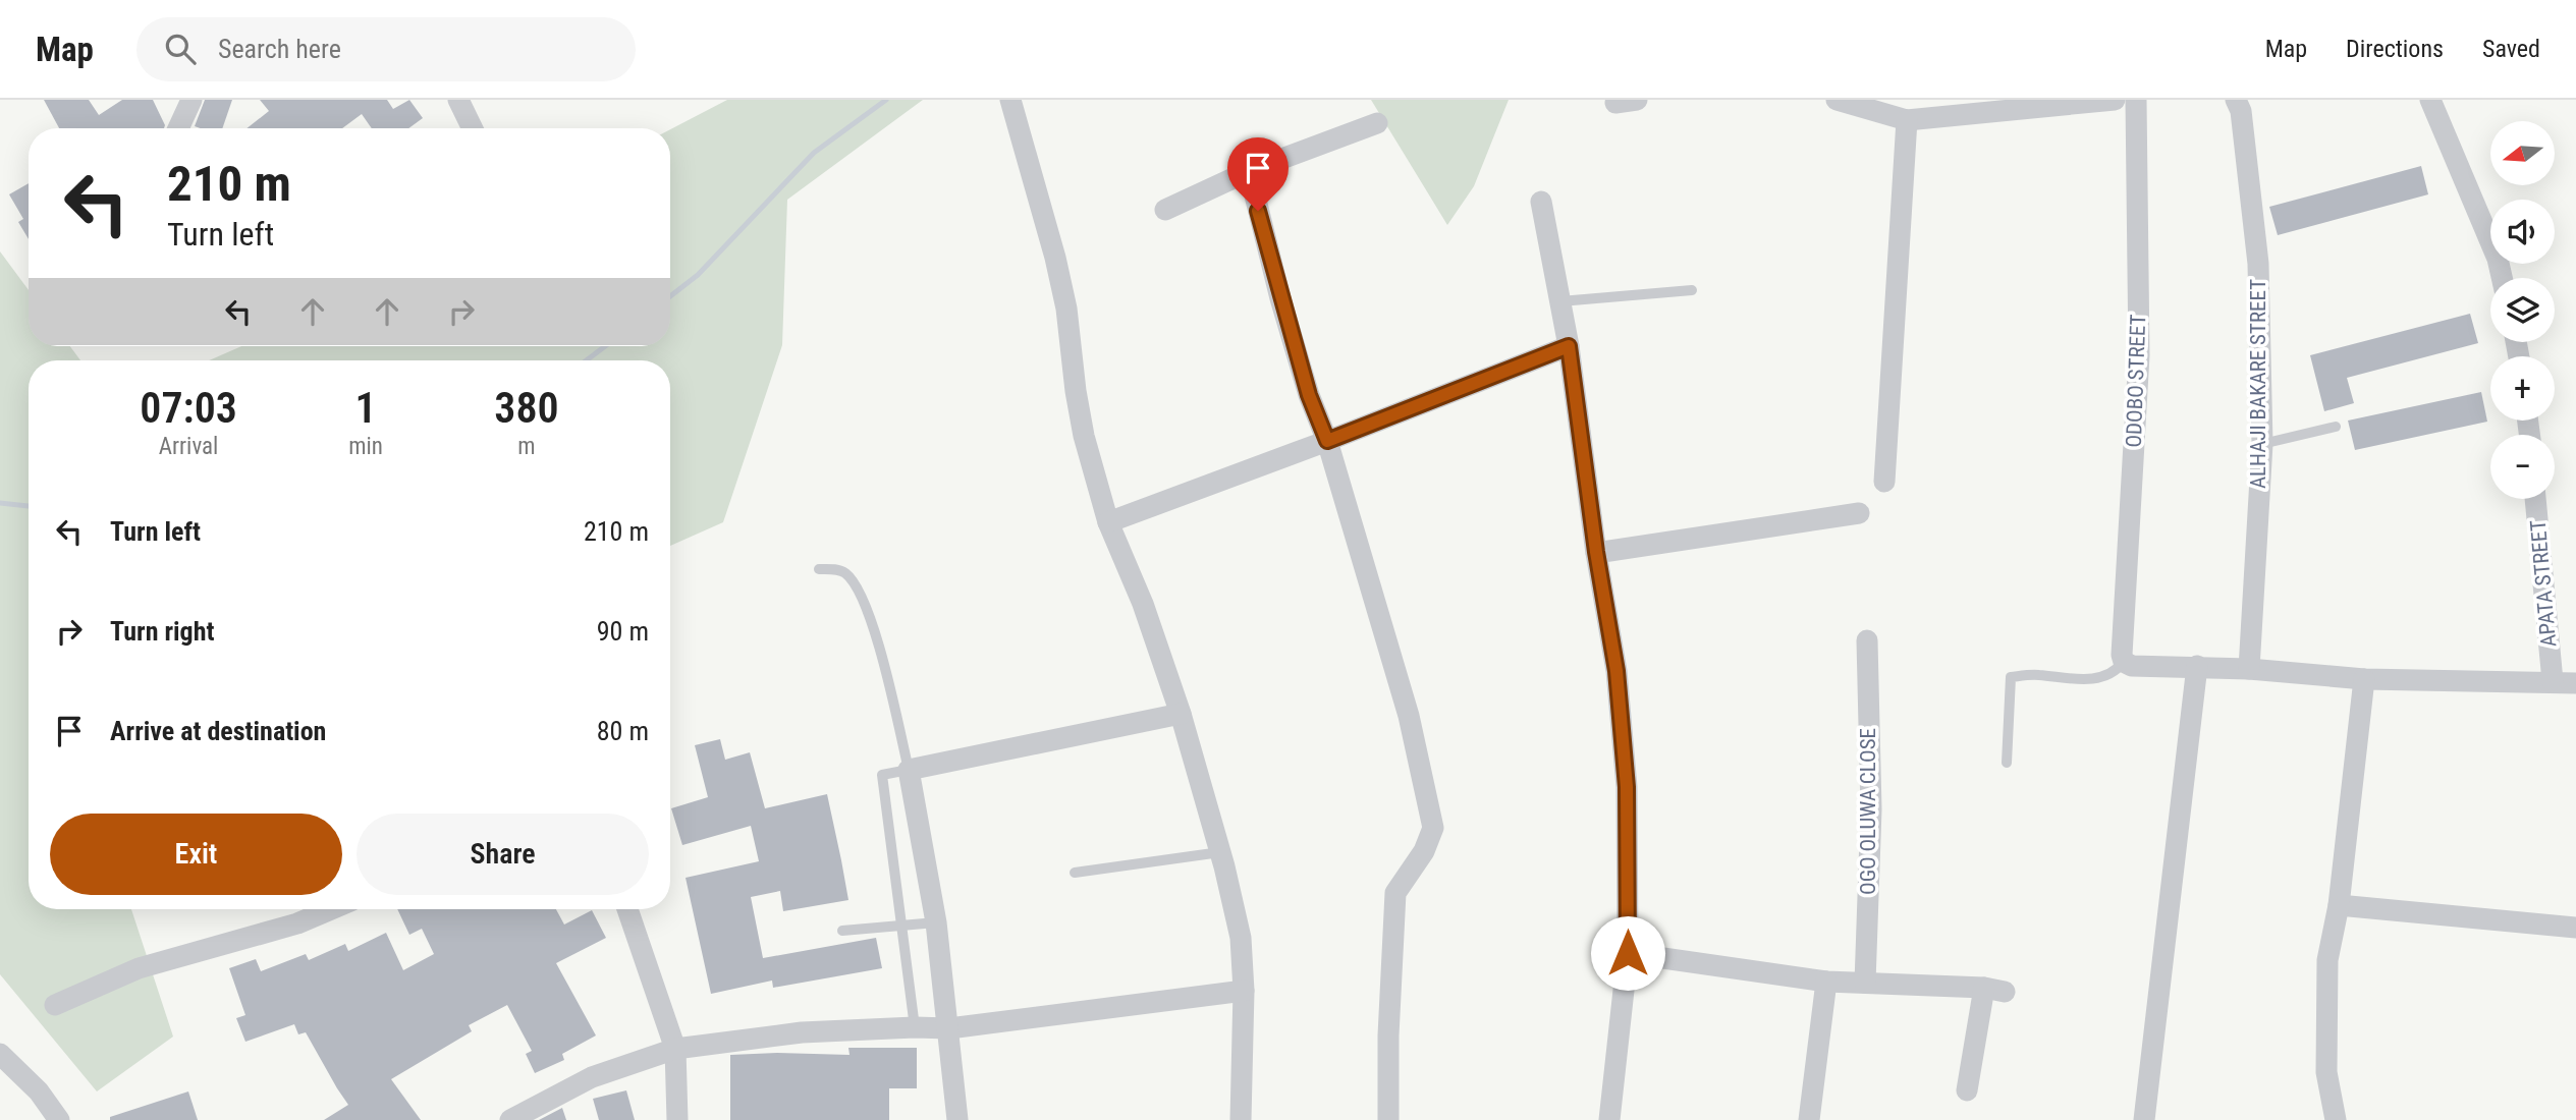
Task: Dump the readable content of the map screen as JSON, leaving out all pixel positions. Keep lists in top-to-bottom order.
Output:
{
  "streets": {
    "street": [
      "ODOBO STREET",
      "ALHAJI BAKARE STREET",
      "APATA STREET",
      "OGO OLUWA CLOSE"
    ]
  },
  "north": "left",
  "page": {
    "header": "Map",
    "search": "Search here",
    "nav": ["Map", "Directions", "Saved"],
    "map_buttons": ["+", "−"],
    "turn": ["210 m", "Turn left"],
    "eta": [
      "07:03",
      "Arrival",
      "1",
      "min",
      "380",
      "m"
    ],
    "list": [
      {
        "name": "Turn left",
        "value": "210 m"
      },
      {
        "name": "Turn right",
        "value": "90 m"
      },
      {
        "name": "Arrive at destination",
        "value": "80 m"
      }
    ],
    "buttons": ["Exit", "Share"]
  }
}
